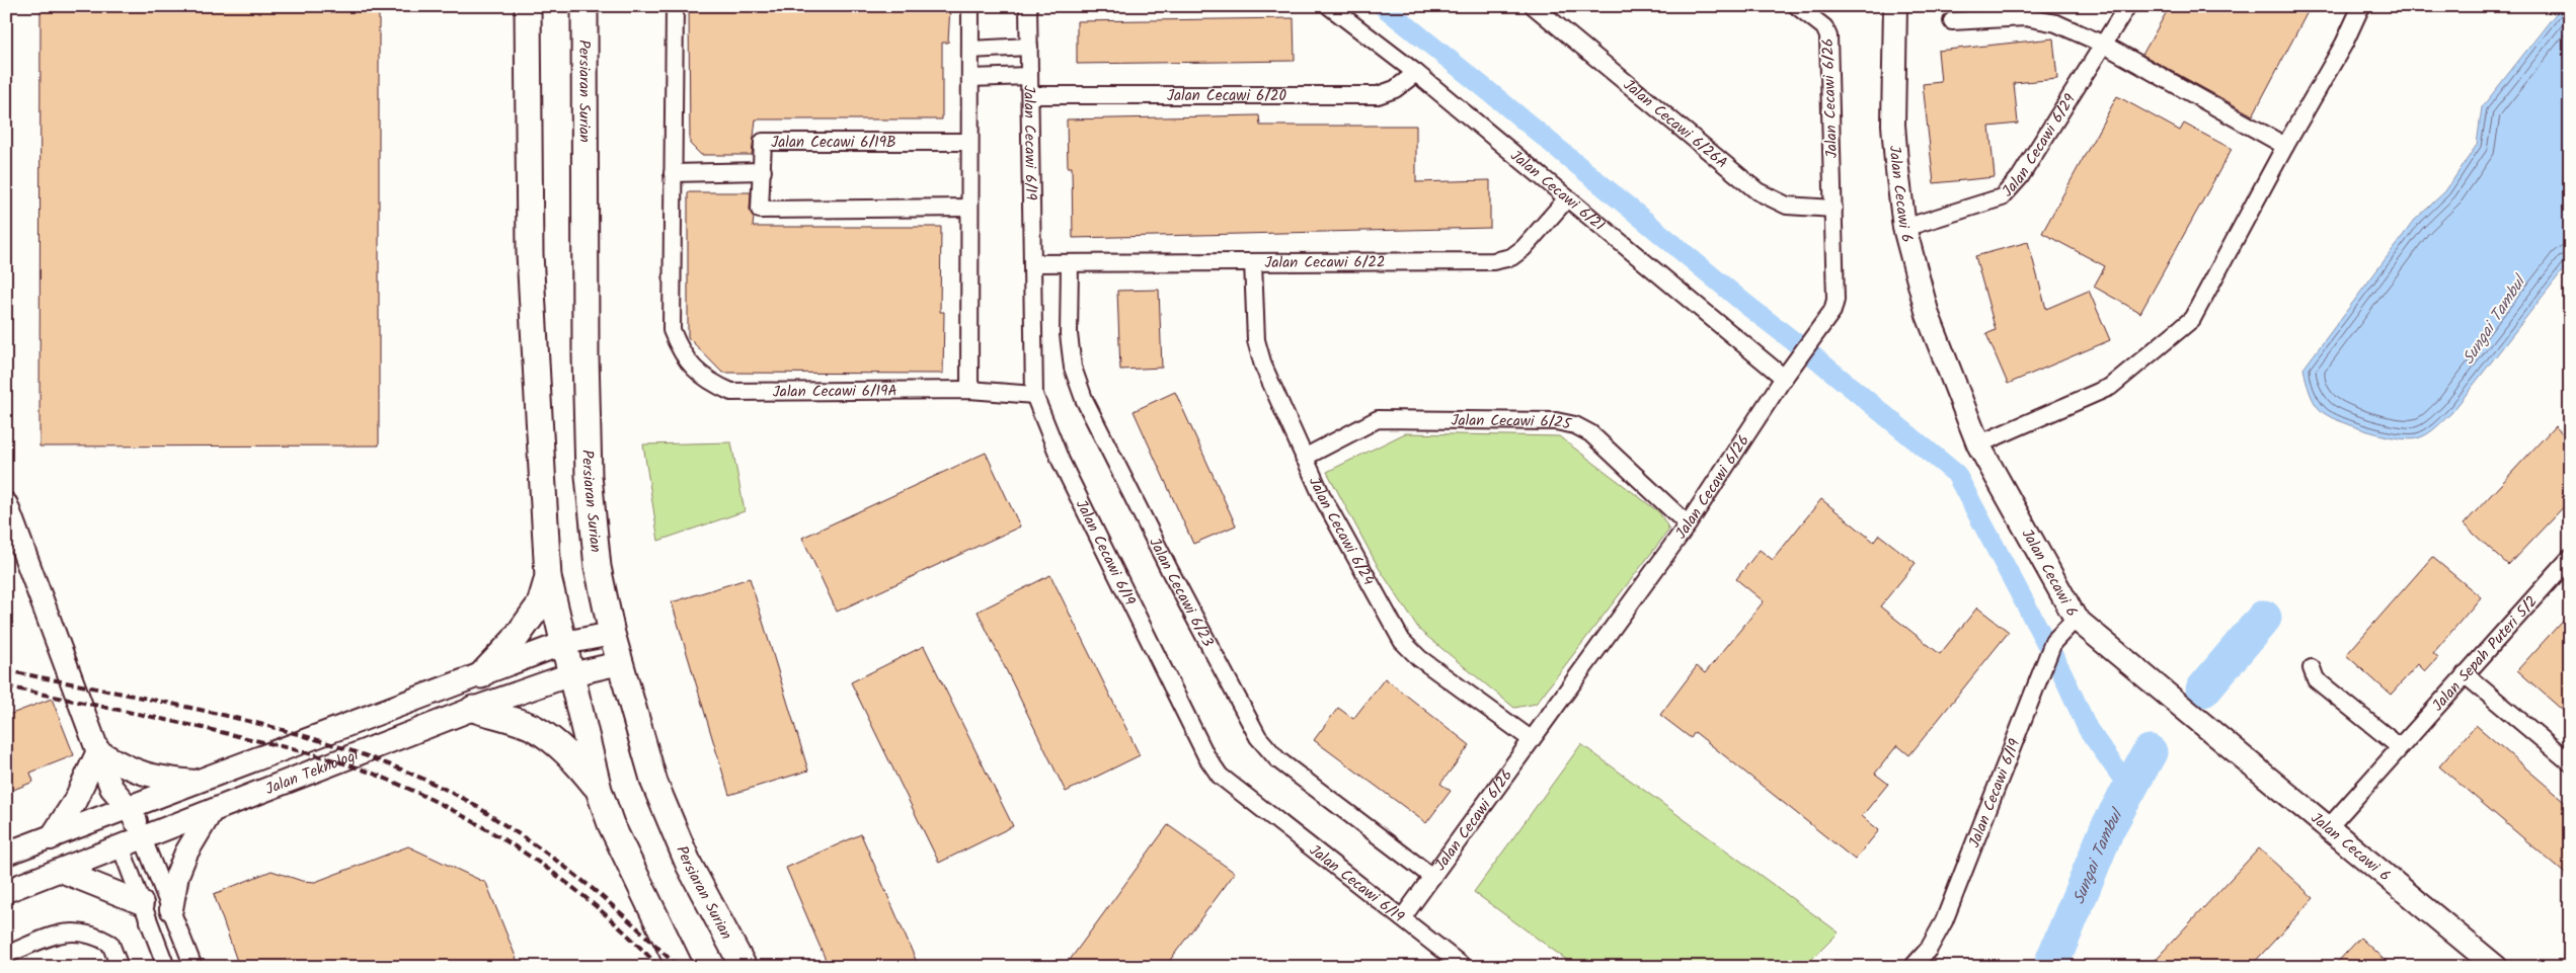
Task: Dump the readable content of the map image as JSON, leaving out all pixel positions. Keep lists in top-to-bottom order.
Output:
{
  "streets": {
    "main road": ["Persiaran Surian"],
    "street": [
      "Jalan Cecawi 6/20",
      "Jalan Cecawi 6/26",
      "Jalan Cecawi 6/26A",
      "Jalan Cecawi 6/19B",
      "Jalan Cecawi 6/19",
      "Jalan Cecawi 6/29",
      "Jalan Cecawi 6/21",
      "Jalan Cecawi 6",
      "Jalan Cecawi 6/22",
      "Jalan Cecawi 6/19A",
      "Jalan Cecawi 6/25",
      "Jalan Cecawi 6/24",
      "Jalan Cecawi 6/23",
      "Jalan Sepah Puteri 5/2",
      "Jalan Teknologi"
    ]
  },
  "crossings": [
    ["Persiaran Surian", "Jalan Teknologi"],
    ["Jalan Cecawi 6/20", "Jalan Cecawi 6/19"],
    ["Jalan Cecawi 6/20", "Jalan Cecawi 6/21"],
    ["Jalan Cecawi 6/26", "Jalan Cecawi 6/26A"],
    ["Jalan Cecawi 6/26", "Jalan Cecawi 6/19"],
    ["Jalan Cecawi 6/26", "Jalan Cecawi 6/21"],
    ["Jalan Cecawi 6/26", "Jalan Cecawi 6/25"],
    ["Jalan Cecawi 6/26", "Jalan Cecawi 6/24"],
    ["Jalan Cecawi 6/26", "Jalan Cecawi 6/23"],
    ["Jalan Cecawi 6/19", "Jalan Cecawi 6"],
    ["Jalan Cecawi 6/19", "Jalan Cecawi 6/19A"],
    ["Jalan Cecawi 6/29", "Jalan Cecawi 6"],
    ["Jalan Cecawi 6/21", "Jalan Cecawi 6/22"],
    ["Jalan Cecawi 6", "Jalan Sepah Puteri 5/2"],
    ["Jalan Cecawi 6/22", "Jalan Cecawi 6/24"],
    ["Jalan Cecawi 6/22", "Jalan Cecawi 6/23"],
    ["Jalan Cecawi 6/25", "Jalan Cecawi 6/24"]
  ],
  "water": ["Sungai Tambul"]
}
